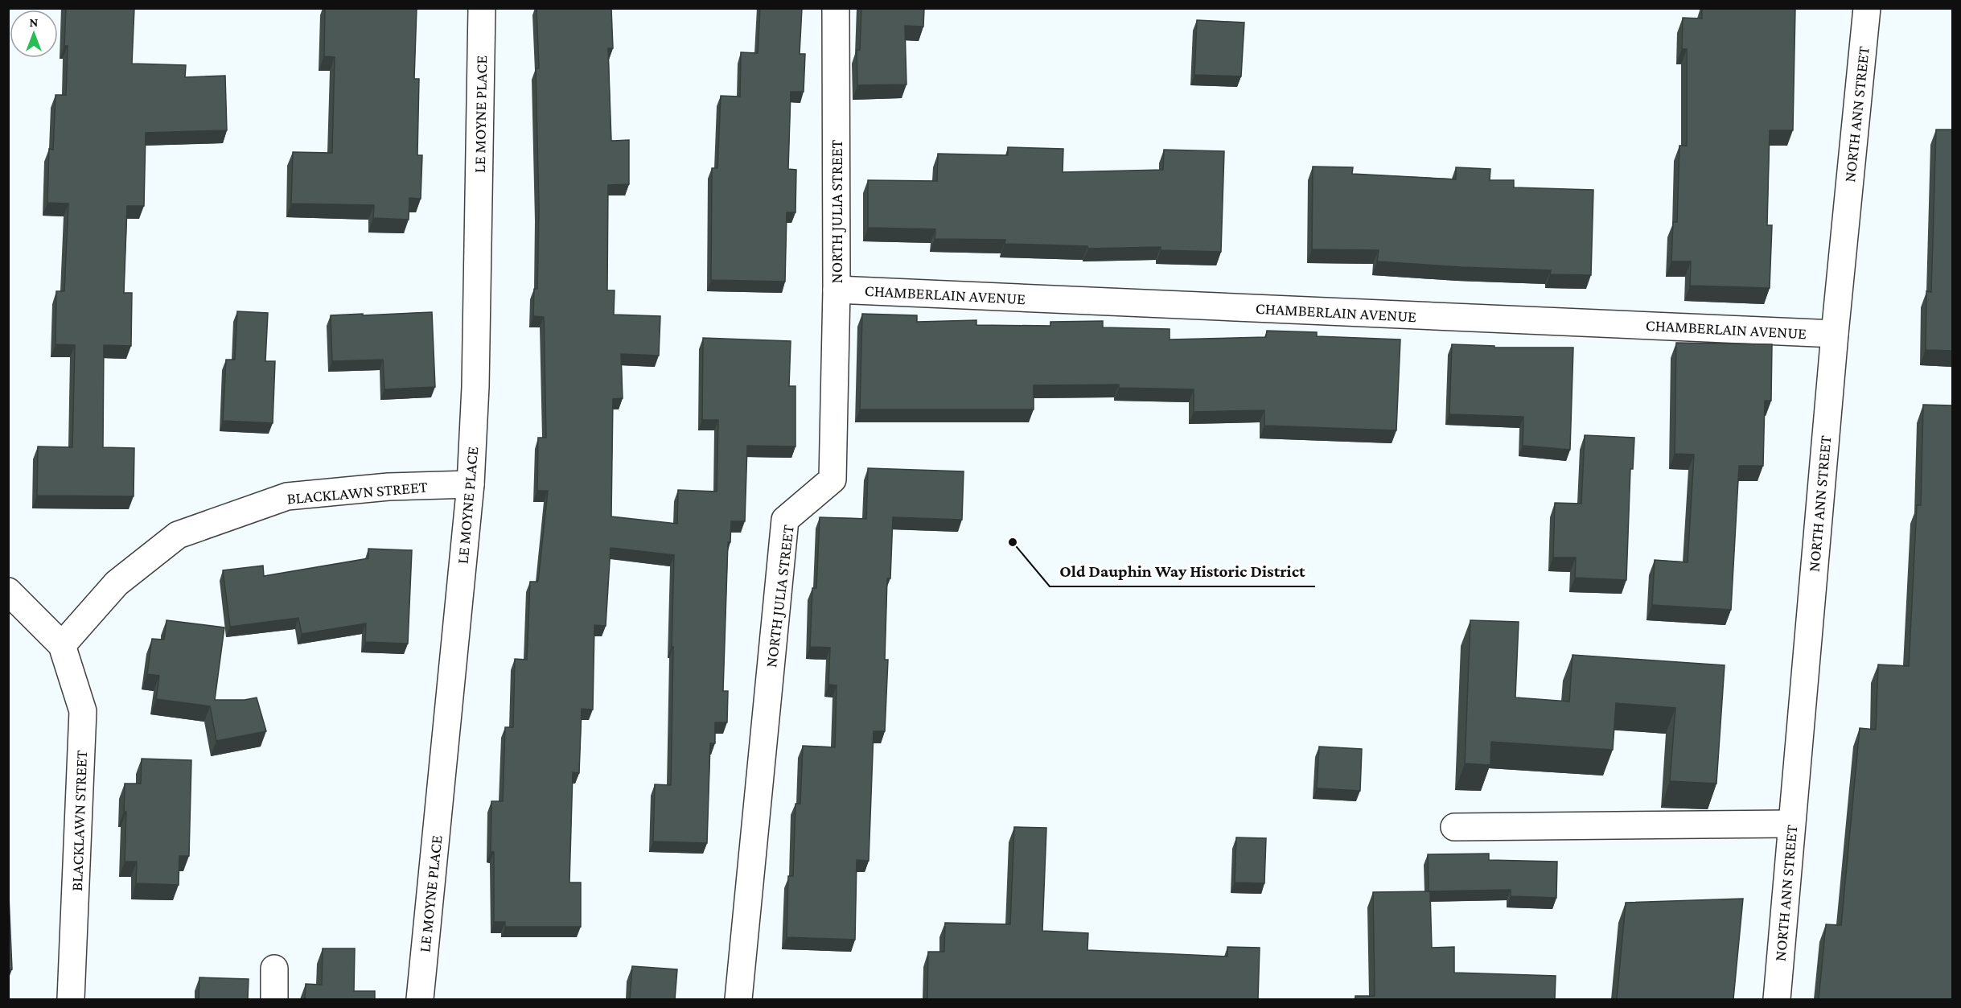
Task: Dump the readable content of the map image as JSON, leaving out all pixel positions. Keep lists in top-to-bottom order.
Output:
{
  "streets": {
    "street": [
      "LE MOYNE PLACE",
      "NORTH ANN STREET",
      "NORTH JULIA STREET",
      "CHAMBERLAIN AVENUE",
      "BLACKLAWN STREET"
    ]
  },
  "crossings": [
    ["LE MOYNE PLACE", "BLACKLAWN STREET"],
    ["NORTH ANN STREET", "CHAMBERLAIN AVENUE"],
    ["NORTH JULIA STREET", "CHAMBERLAIN AVENUE"]
  ],
  "places": ["Old Dauphin Way Historic District"],
  "north": "top"
}
